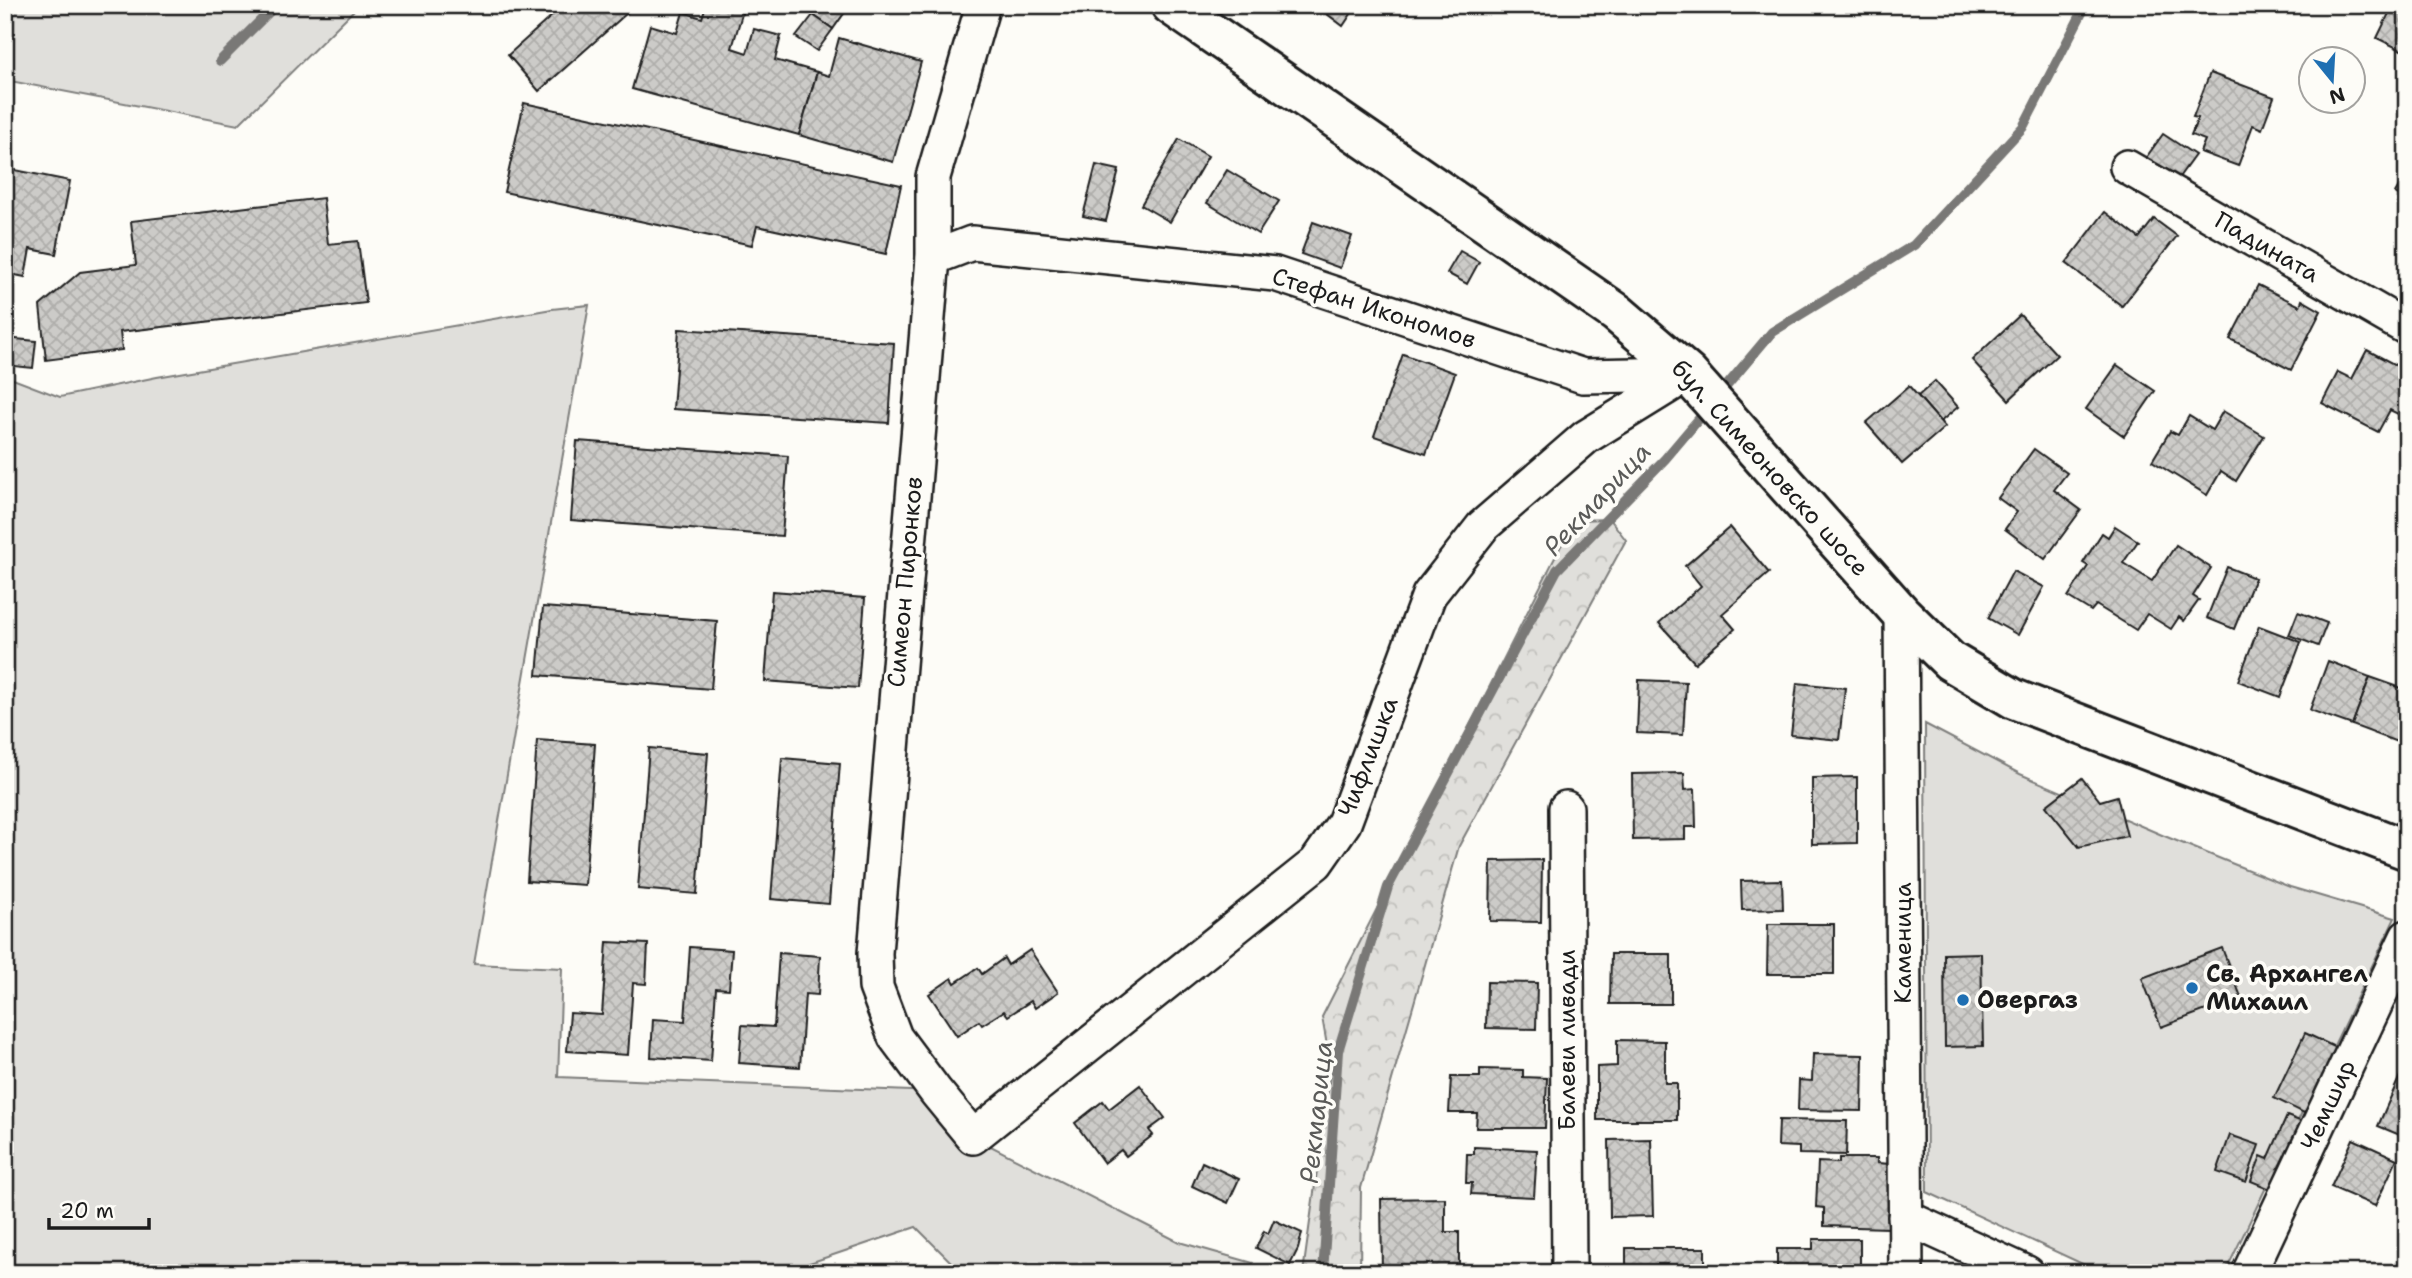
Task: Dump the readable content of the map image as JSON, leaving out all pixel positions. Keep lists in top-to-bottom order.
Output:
{
  "streets": {
    "street": [
      "Падината",
      "Стефан Икономов",
      "бул. Симеоновско шосе",
      "Симеон Пиронков",
      "Чифлишка",
      "Каменица",
      "Балеви ливади",
      "Чемшир"
    ]
  },
  "crossings": [
    ["Стефан Икономов", "бул. Симеоновско шосе"],
    ["Стефан Икономов", "Симеон Пиронков"],
    ["Стефан Икономов", "Чифлишка"],
    ["бул. Симеоновско шосе", "Чифлишка"],
    ["бул. Симеоновско шосе", "Каменица"],
    ["Симеон Пиронков", "Чифлишка"]
  ],
  "water": ["Рекмарица"],
  "places": ["Св. Архангел Михаил", "Овергаз"],
  "scale_bar": "20 m",
  "north": "bottom"
}
